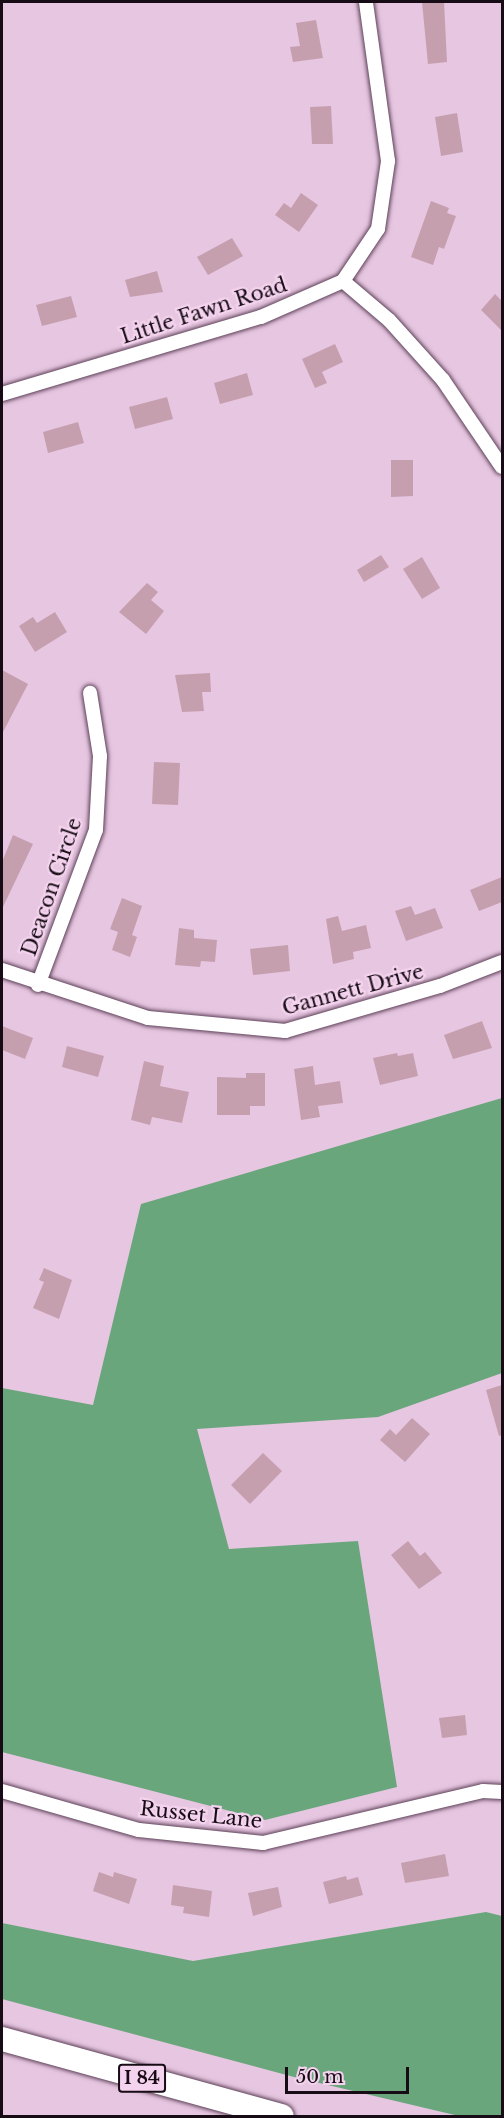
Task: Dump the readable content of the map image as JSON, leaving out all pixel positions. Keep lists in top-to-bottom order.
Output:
{
  "streets": {
    "highway": ["I 84"],
    "street": [
      "Little Fawn Road",
      "Deacon Circle",
      "Gannett Drive",
      "Russet Lane"
    ]
  },
  "crossings": [
    ["Deacon Circle", "Gannett Drive"]
  ],
  "scale_bar": "50 m"
}
